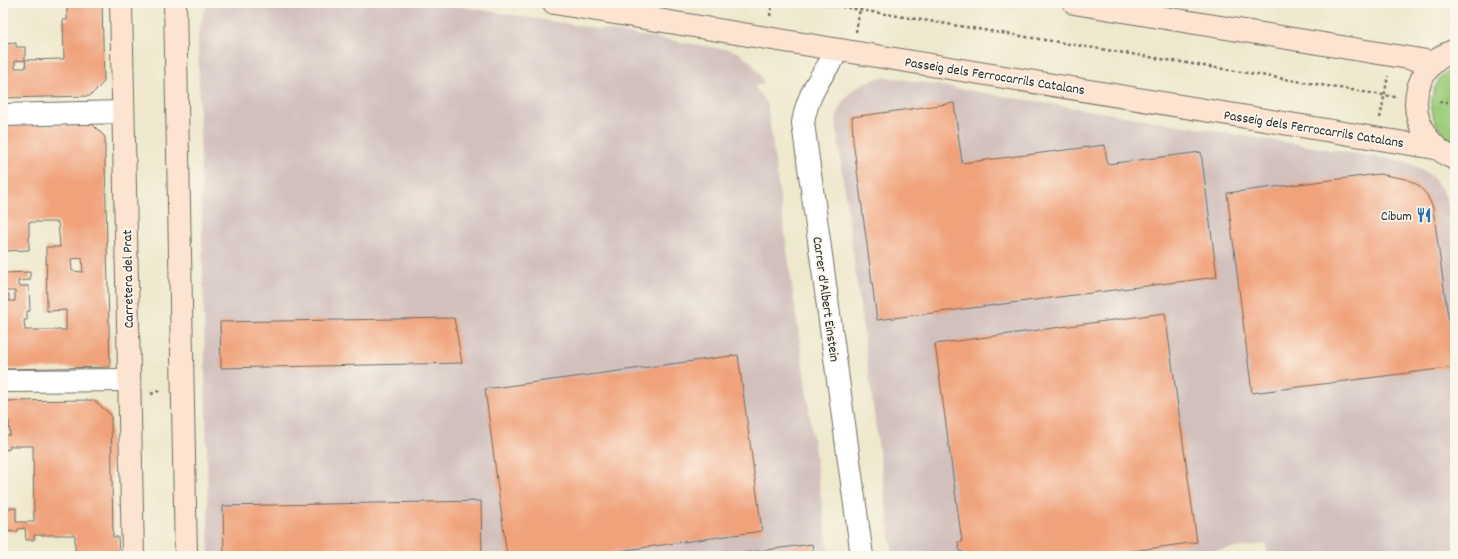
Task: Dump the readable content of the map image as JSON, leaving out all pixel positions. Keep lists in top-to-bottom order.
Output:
{
  "streets": {
    "street": ["Passeig dels Ferrocarrils Catalans", "Carretera del Prat", "Carrer d'Albert Einstein"]
  },
  "crossings": [
    ["Passeig dels Ferrocarrils Catalans", "Carrer d'Albert Einstein"]
  ],
  "places": {
    "restaurant": ["Cibum"]
  }
}
